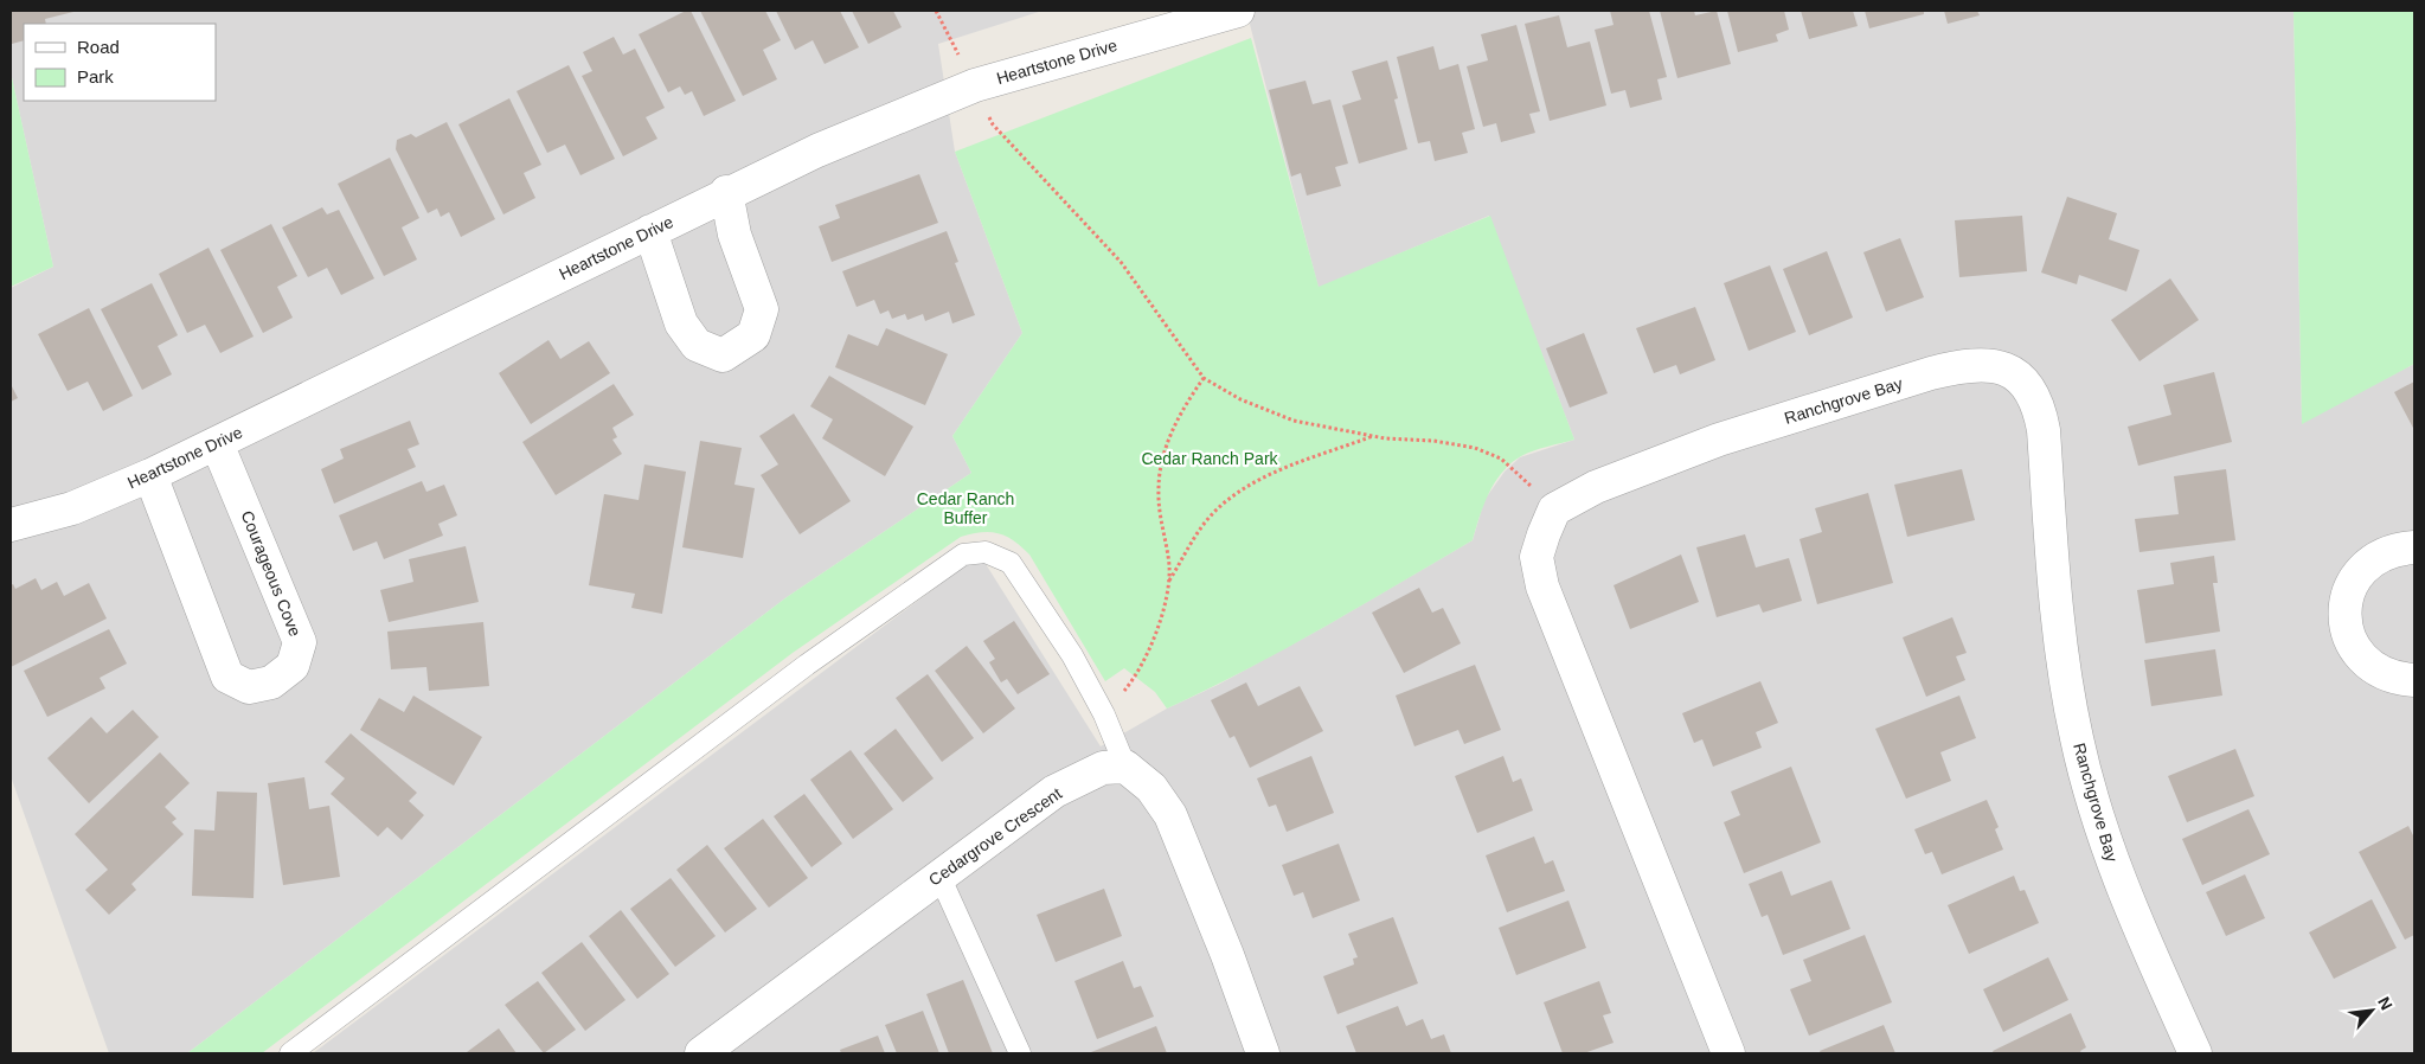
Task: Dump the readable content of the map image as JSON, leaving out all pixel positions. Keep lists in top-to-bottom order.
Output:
{
  "streets": {
    "street": [
      "Heartstone Drive",
      "Ranchgrove Bay",
      "Courageous Cove",
      "Cedargrove Crescent"
    ]
  },
  "crossings": [
    ["Heartstone Drive", "Courageous Cove"]
  ],
  "parks": ["Cedar Ranch Park", "Cedar Ranch Buffer"],
  "legend": ["Road", "Park"],
  "north": "top right"
}
